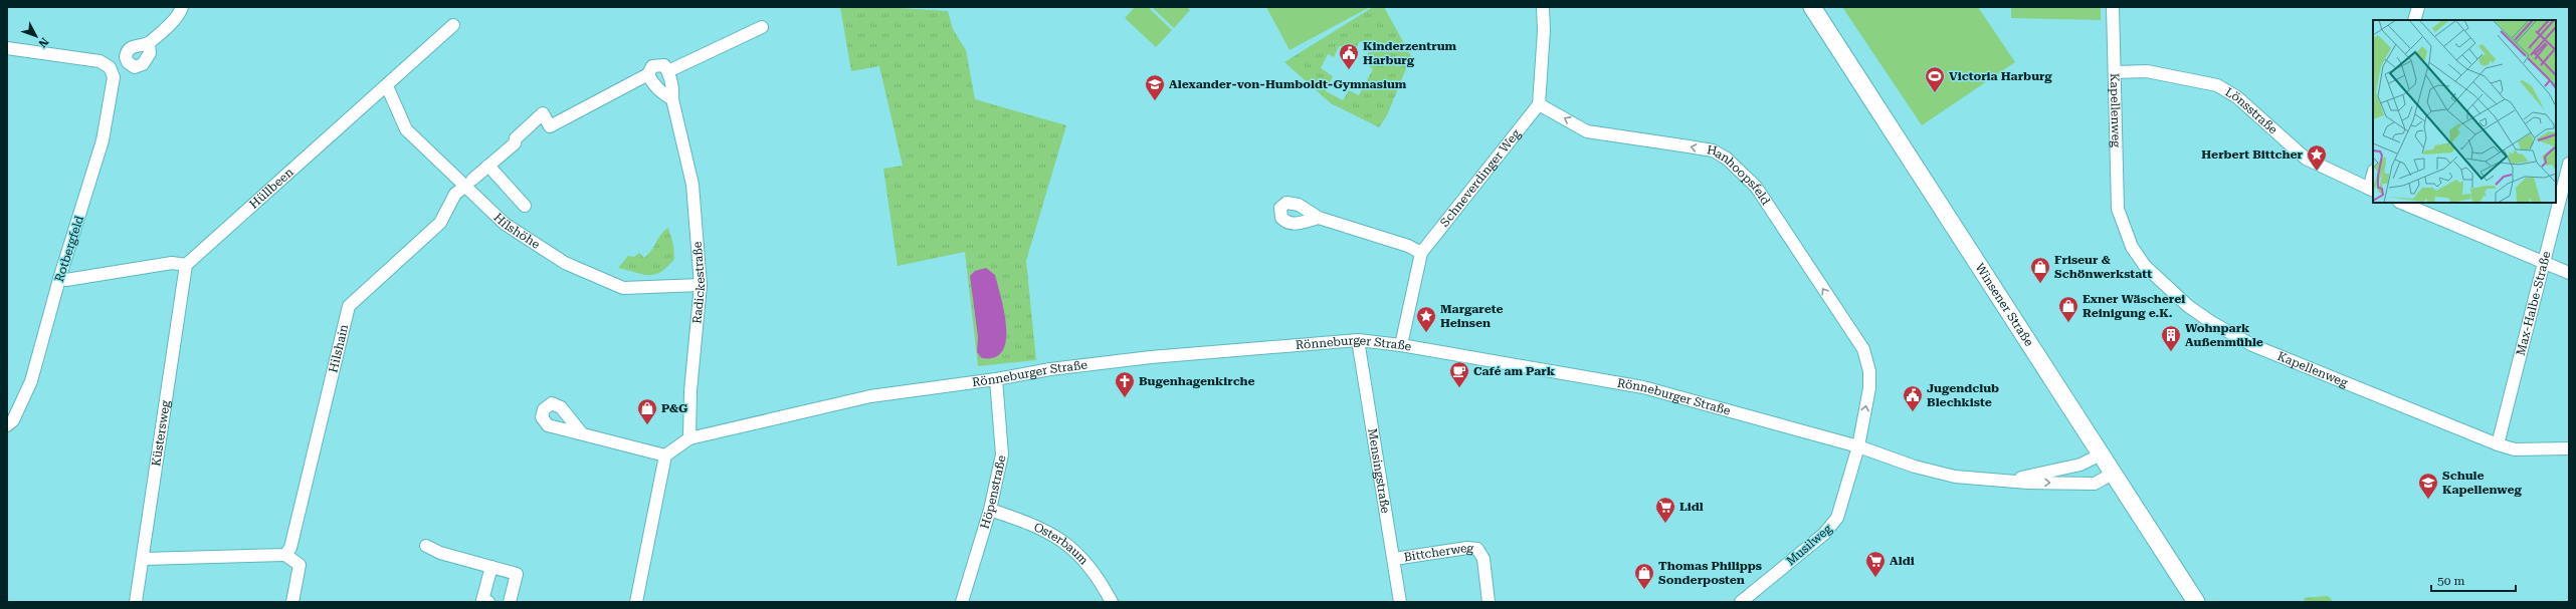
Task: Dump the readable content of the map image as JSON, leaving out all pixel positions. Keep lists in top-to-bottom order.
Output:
{
  "streets": {
    "main road": ["Winsener Straße"],
    "street": [
      "Kapellenweg",
      "Lönsstraße",
      "Schneverdinger Weg",
      "Hanhoopsfeld",
      "Hüllbeen",
      "Hilshöhe",
      "Rotbergfeld",
      "Radickestraße",
      "Max-Halbe-Straße",
      "Rönneburger Straße",
      "Hilshain",
      "Küstersweg",
      "Mensingstraße",
      "Höpenstraße",
      "Musilweg",
      "Osterbaum",
      "Bittcherweg"
    ]
  },
  "crossings": [
    ["Kapellenweg", "Lönsstraße"],
    ["Kapellenweg", "Max-Halbe-Straße"],
    ["Schneverdinger Weg", "Hanhoopsfeld"],
    ["Schneverdinger Weg", "Rönneburger Straße"],
    ["Hanhoopsfeld", "Rönneburger Straße"],
    ["Hanhoopsfeld", "Musilweg"],
    ["Hüllbeen", "Hilshöhe"],
    ["Hüllbeen", "Küstersweg"],
    ["Hilshöhe", "Radickestraße"],
    ["Hilshöhe", "Hilshain"],
    ["Radickestraße", "Rönneburger Straße"],
    ["Winsener Straße", "Rönneburger Straße"],
    ["Rönneburger Straße", "Mensingstraße"],
    ["Rönneburger Straße", "Höpenstraße"],
    ["Rönneburger Straße", "Musilweg"],
    ["Mensingstraße", "Bittcherweg"],
    ["Höpenstraße", "Osterbaum"]
  ],
  "one_way": ["Hanhoopsfeld"],
  "places": {
    "public building": ["Kinderzentrum Harburg", "Jugendclub Blechkiste"],
    "sports": ["Victoria Harburg"],
    "school or university": ["Alexander-von-Humboldt-Gymnasium", "Schule Kapellenweg"],
    "place": ["Herbert Bittcher", "Margarete Heinsen"],
    "shop": [
      "Friseur & Schönwerkstatt",
      "Exner Wäscherei Reinigung e.K.",
      "P&G",
      "Thomas Philipps Sonderposten"
    ],
    "building": ["Wohnpark Außenmühle"],
    "cafe": ["Café am Park"],
    "church": ["Bugenhagenkirche"],
    "supermarket": ["Lidl", "Aldi"]
  },
  "scale_bar": "50 m",
  "north": "bottom right"
}
